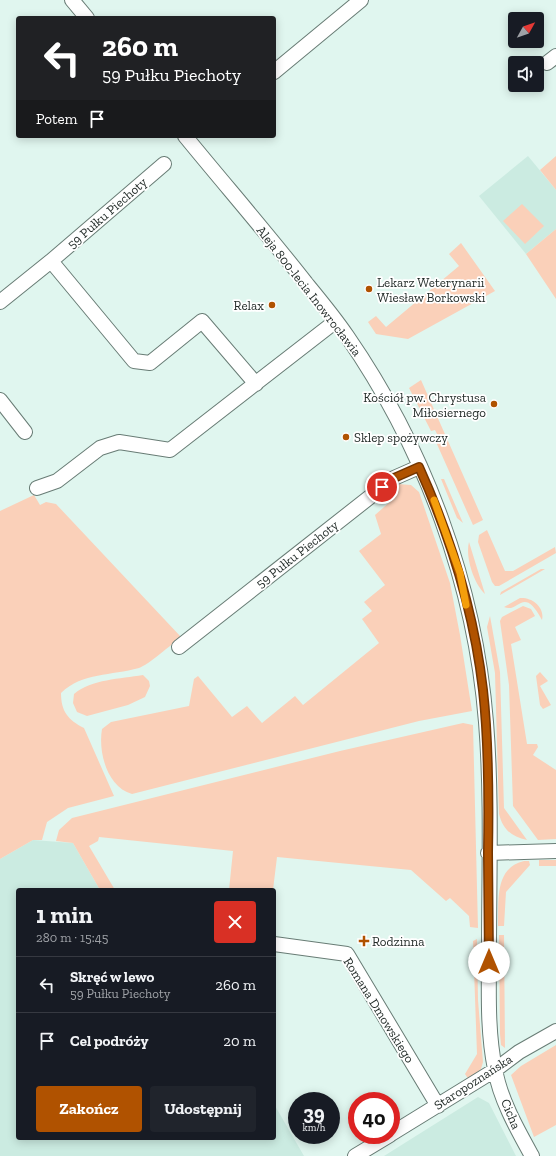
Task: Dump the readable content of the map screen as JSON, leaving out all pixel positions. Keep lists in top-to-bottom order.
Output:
{
  "streets": {
    "street": [
      "59 Pułku Piechoty",
      "Aleja 800-lecia Inowrocławia",
      "Romana Dmowskiego",
      "Staropoznańska",
      "Cicha"
    ]
  },
  "crossings": [
    ["59 Pułku Piechoty", "Aleja 800-lecia Inowrocławia"],
    ["Aleja 800-lecia Inowrocławia", "Staropoznańska"],
    ["Aleja 800-lecia Inowrocławia", "Cicha"],
    ["Romana Dmowskiego", "Staropoznańska"],
    ["Staropoznańska", "Cicha"]
  ],
  "places": {
    "other": [
      "Lekarz Weterynarii Wiesław Borkowski",
      "Relax",
      "Kościół pw. Chrystusa Miłosiernego",
      "Sklep spożywczy"
    ],
    "health": ["Rodzinna"]
  },
  "north": "top right",
  "page": {
    "turn": ["260 m", "59 Pułku Piechoty"],
    "then": "Potem",
    "heading": ["1 min", "280 m · 15:45"],
    "list": [
      {
        "name": "Skręć w lewo",
        "note": "59 Pułku Piechoty",
        "value": "260 m"
      },
      {
        "name": "Cel podróży",
        "value": "20 m"
      }
    ],
    "buttons": ["Zakończ", "Udostępnij"],
    "speed": "39 km/h",
    "limit": "40"
  }
}
